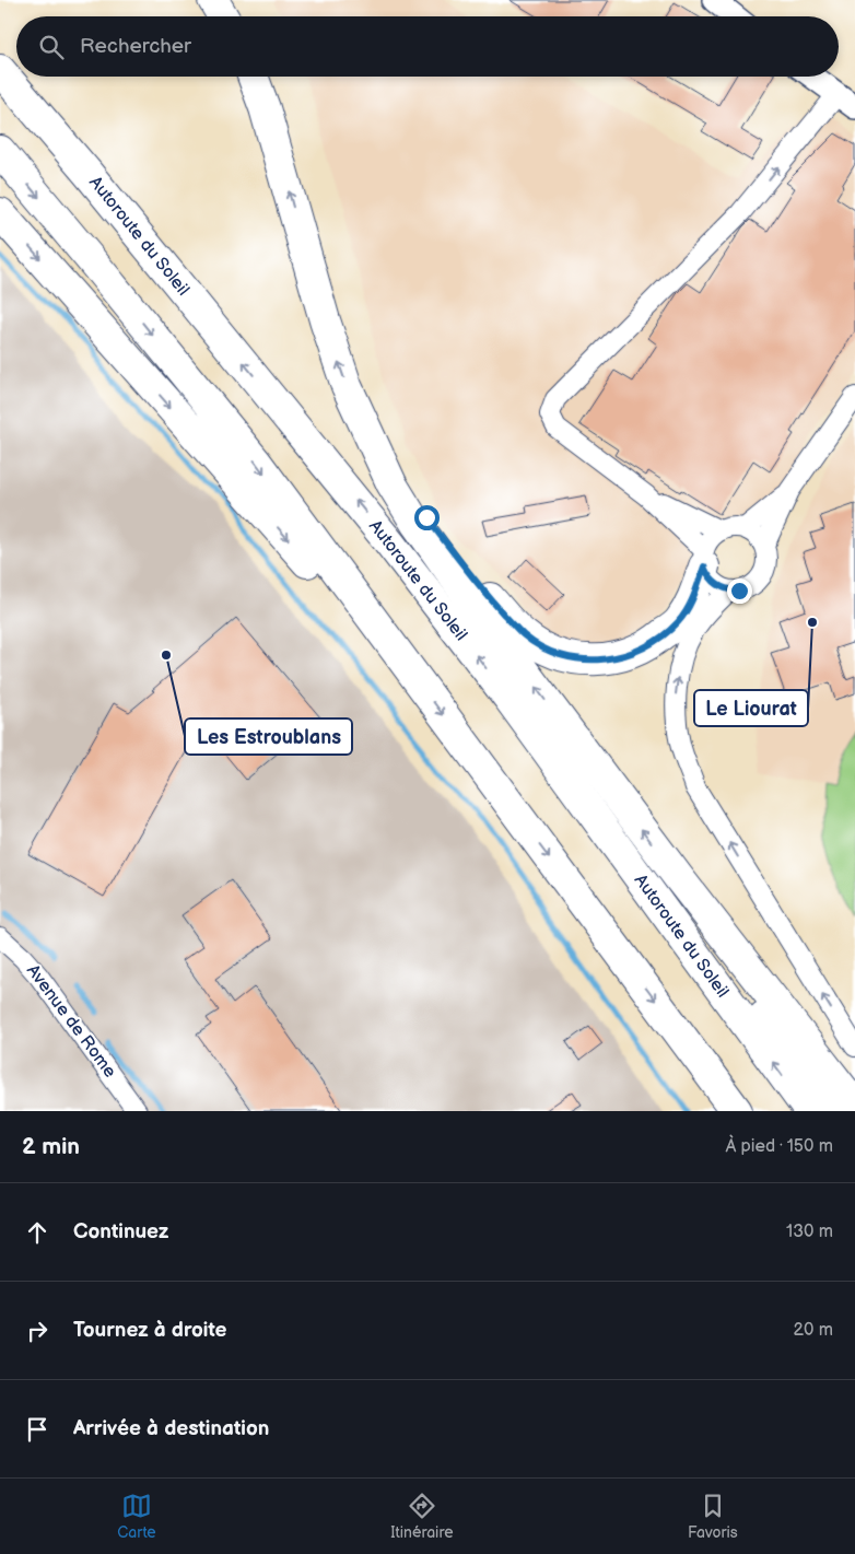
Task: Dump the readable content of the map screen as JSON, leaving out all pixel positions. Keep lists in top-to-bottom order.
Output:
{
  "streets": {
    "main road": ["Autoroute du Soleil"],
    "street": ["Avenue de Rome"]
  },
  "places": ["Le Liourat", "Les Estroublans"],
  "page": {
    "search": "Rechercher",
    "heading": ["2 min", "À pied · 150 m"],
    "list": [
      ["Continuez", "130 m"],
      ["Tournez à droite", "20 m"],
      "Arrivée à destination"
    ],
    "nav": ["Carte", "Itinéraire", "Favoris"]
  }
}
